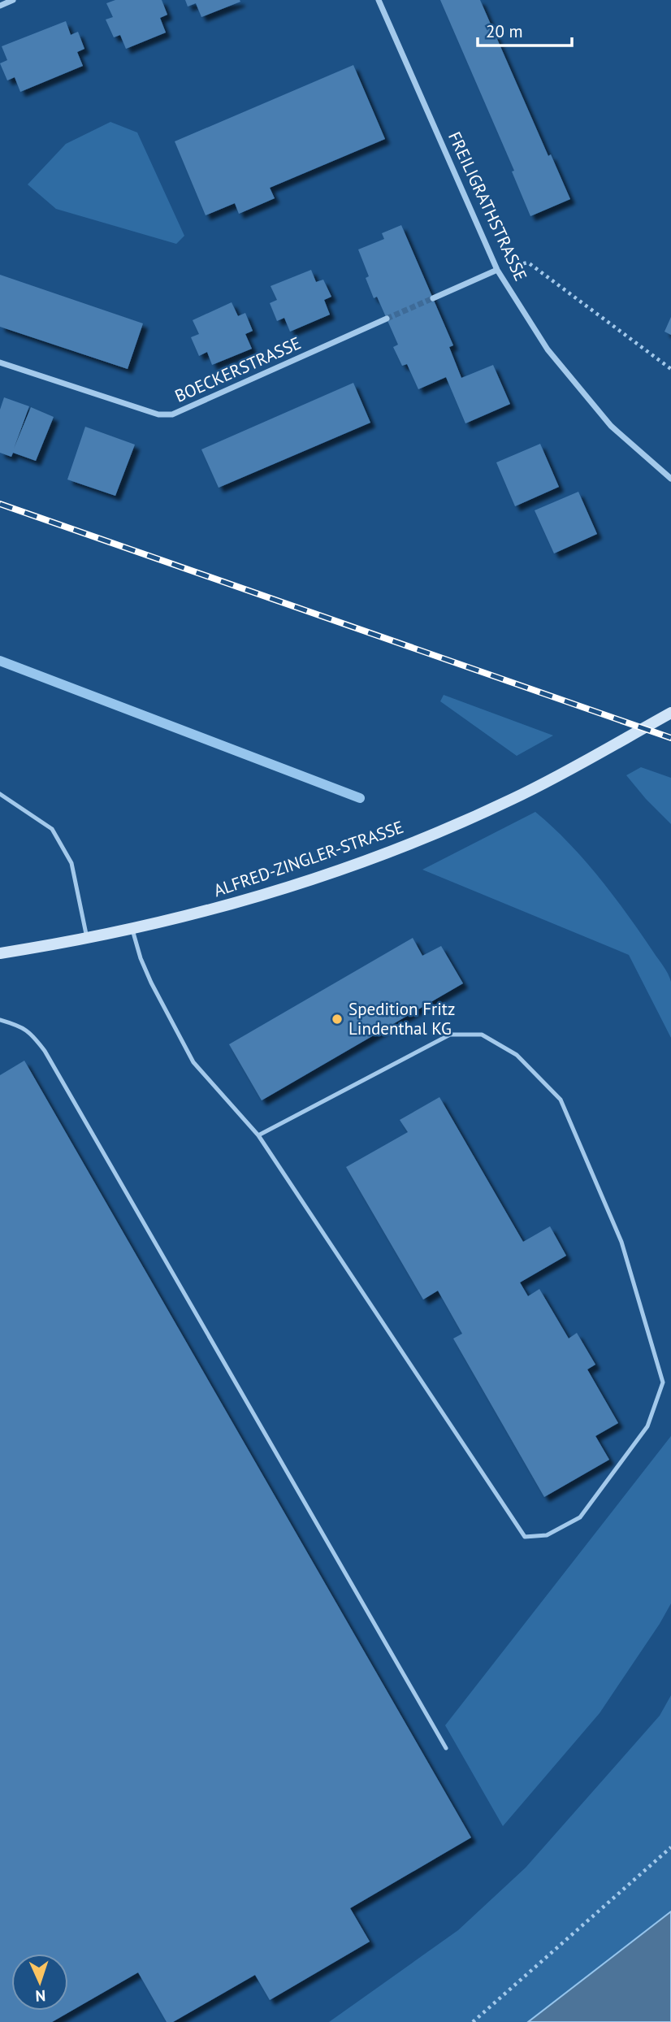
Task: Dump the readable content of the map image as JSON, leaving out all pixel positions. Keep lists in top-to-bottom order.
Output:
{
  "streets": {
    "street": ["FREILIGRATHSTRASSE", "BOECKERSTRASSE", "ALFRED-ZINGLER-STRASSE"]
  },
  "places": ["Spedition Fritz Lindenthal KG"],
  "scale_bar": "20 m",
  "north": "bottom"
}
